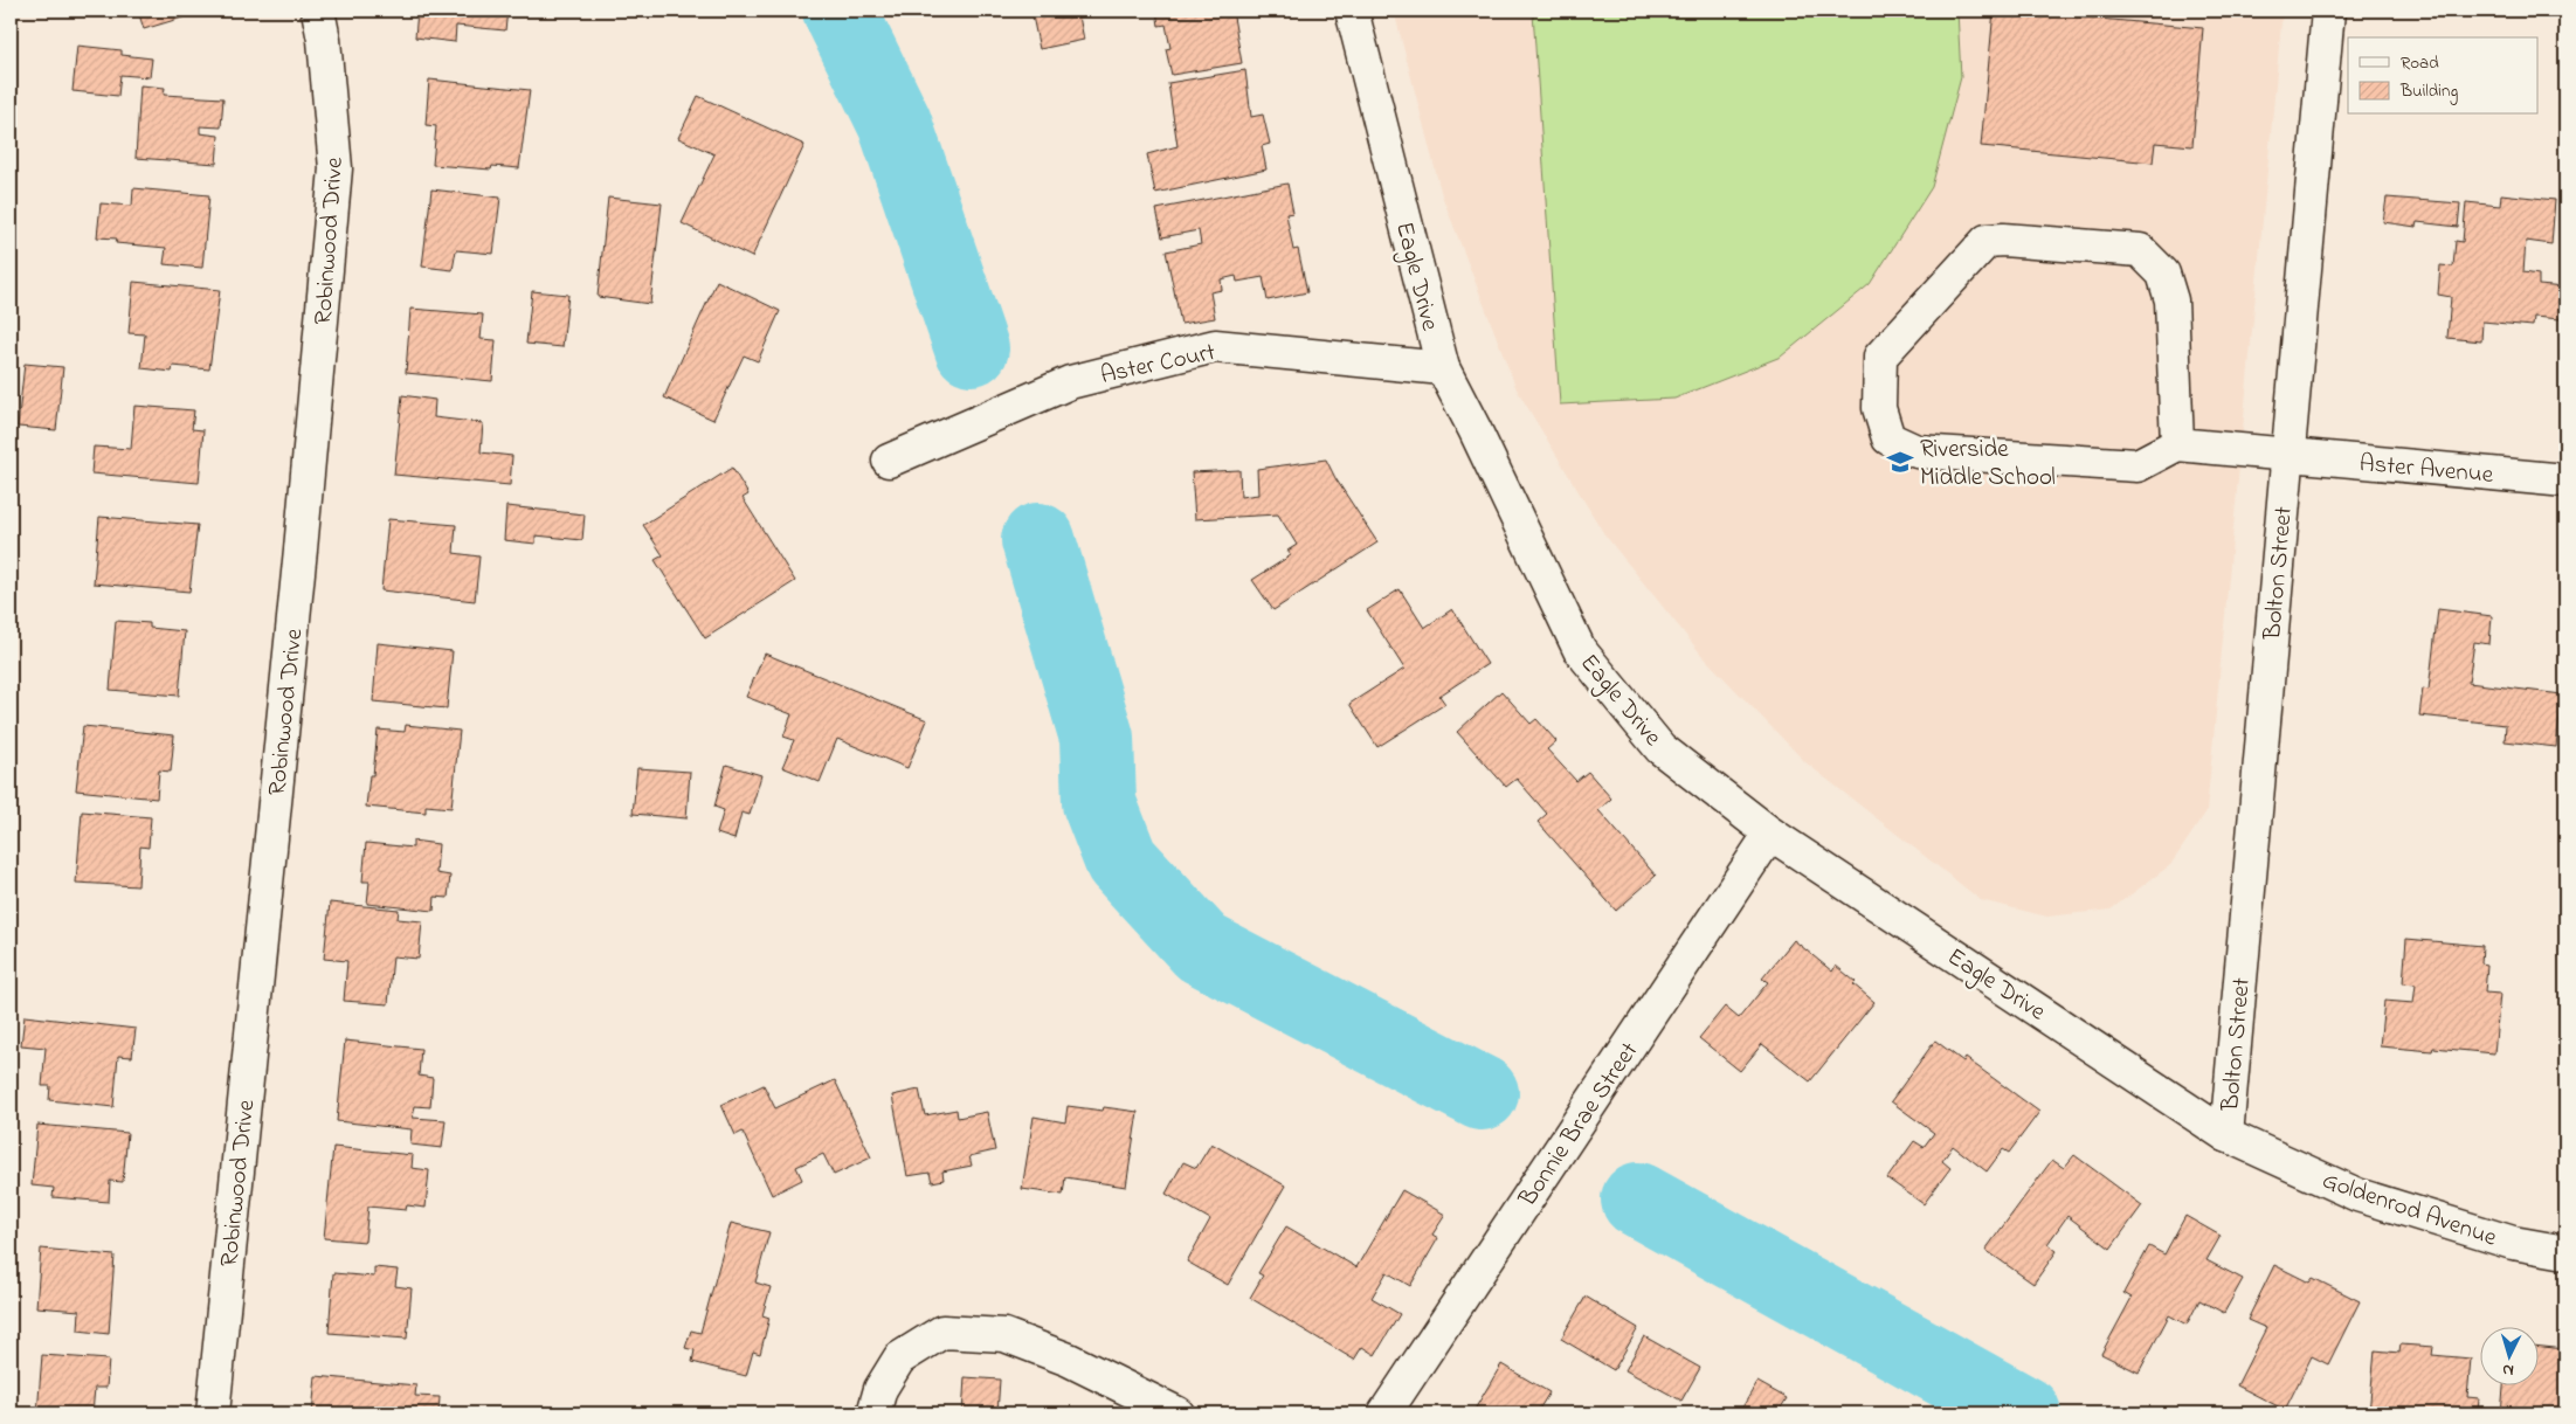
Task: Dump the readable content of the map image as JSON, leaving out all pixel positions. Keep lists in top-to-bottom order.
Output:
{
  "streets": {
    "street": [
      "Robinwood Drive",
      "Eagle Drive",
      "Aster Court",
      "Aster Avenue",
      "Bolton Street",
      "Bonnie Brae Street",
      "Goldenrod Avenue"
    ]
  },
  "crossings": [
    ["Eagle Drive", "Aster Court"],
    ["Eagle Drive", "Bolton Street"],
    ["Eagle Drive", "Bonnie Brae Street"],
    ["Eagle Drive", "Goldenrod Avenue"],
    ["Aster Avenue", "Bolton Street"],
    ["Bolton Street", "Goldenrod Avenue"]
  ],
  "places": {
    "school or university": ["Riverside Middle School"]
  },
  "legend": ["Road", "Building"],
  "north": "bottom"
}
